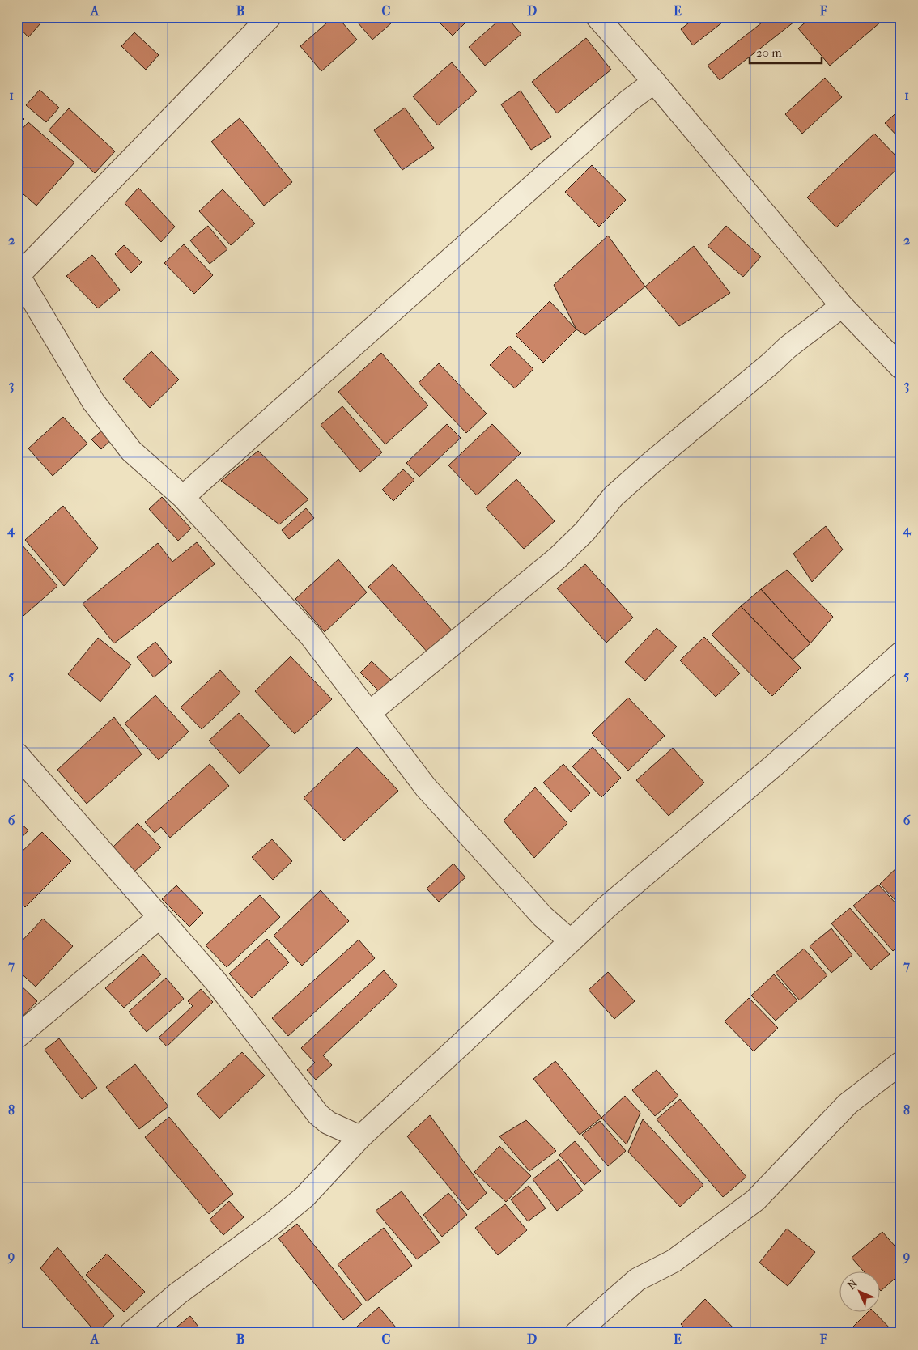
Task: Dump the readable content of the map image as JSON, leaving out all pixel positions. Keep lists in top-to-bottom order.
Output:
{
  "scale_bar": "20 m",
  "north": "top left",
  "grid": {
    "columns": [
      "A",
      "B",
      "C",
      "D",
      "E",
      "F"
    ],
    "rows": [
      "1",
      "2",
      "3",
      "4",
      "5",
      "6",
      "7",
      "8",
      "9"
    ]
  }
}
